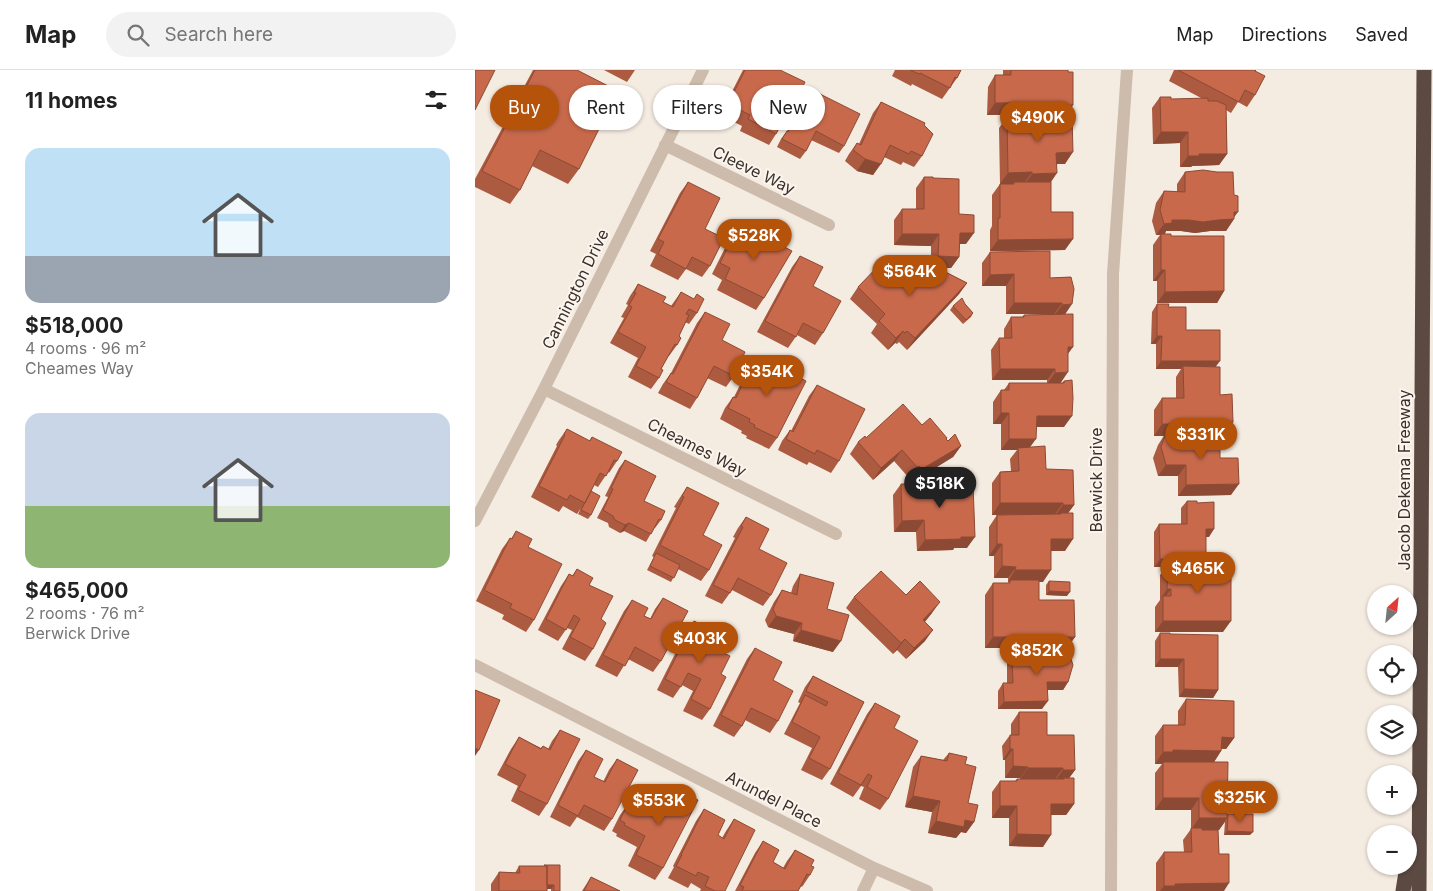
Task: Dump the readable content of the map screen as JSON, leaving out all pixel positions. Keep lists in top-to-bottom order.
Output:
{
  "streets": {
    "highway": ["Jacob Dekema Freeway"],
    "street": [
      "Cleeve Way",
      "Cannington Drive",
      "Cheames Way",
      "Berwick Drive",
      "Arundel Place"
    ]
  },
  "crossings": [
    ["Cleeve Way", "Cannington Drive"],
    ["Cannington Drive", "Cheames Way"]
  ],
  "north": "top right",
  "page": {
    "header": "Map",
    "search": "Search here",
    "nav": ["Map", "Directions", "Saved"],
    "heading": "11 homes",
    "chip": [
      "Buy",
      "Rent",
      "Filters",
      "New"
    ],
    "price": [
      "$490K",
      "$528K",
      "$564K",
      "$354K",
      "$331K",
      "$518K",
      "$465K",
      "$403K",
      "$852K",
      "$325K",
      "$553K"
    ],
    "list": [
      {
        "name": "$518,000",
        "note": "4 rooms · 96 m² · Cheames Way"
      },
      {
        "name": "$465,000",
        "note": "2 rooms · 76 m² · Berwick Drive"
      }
    ],
    "map_buttons": ["+", "−"]
  }
}
